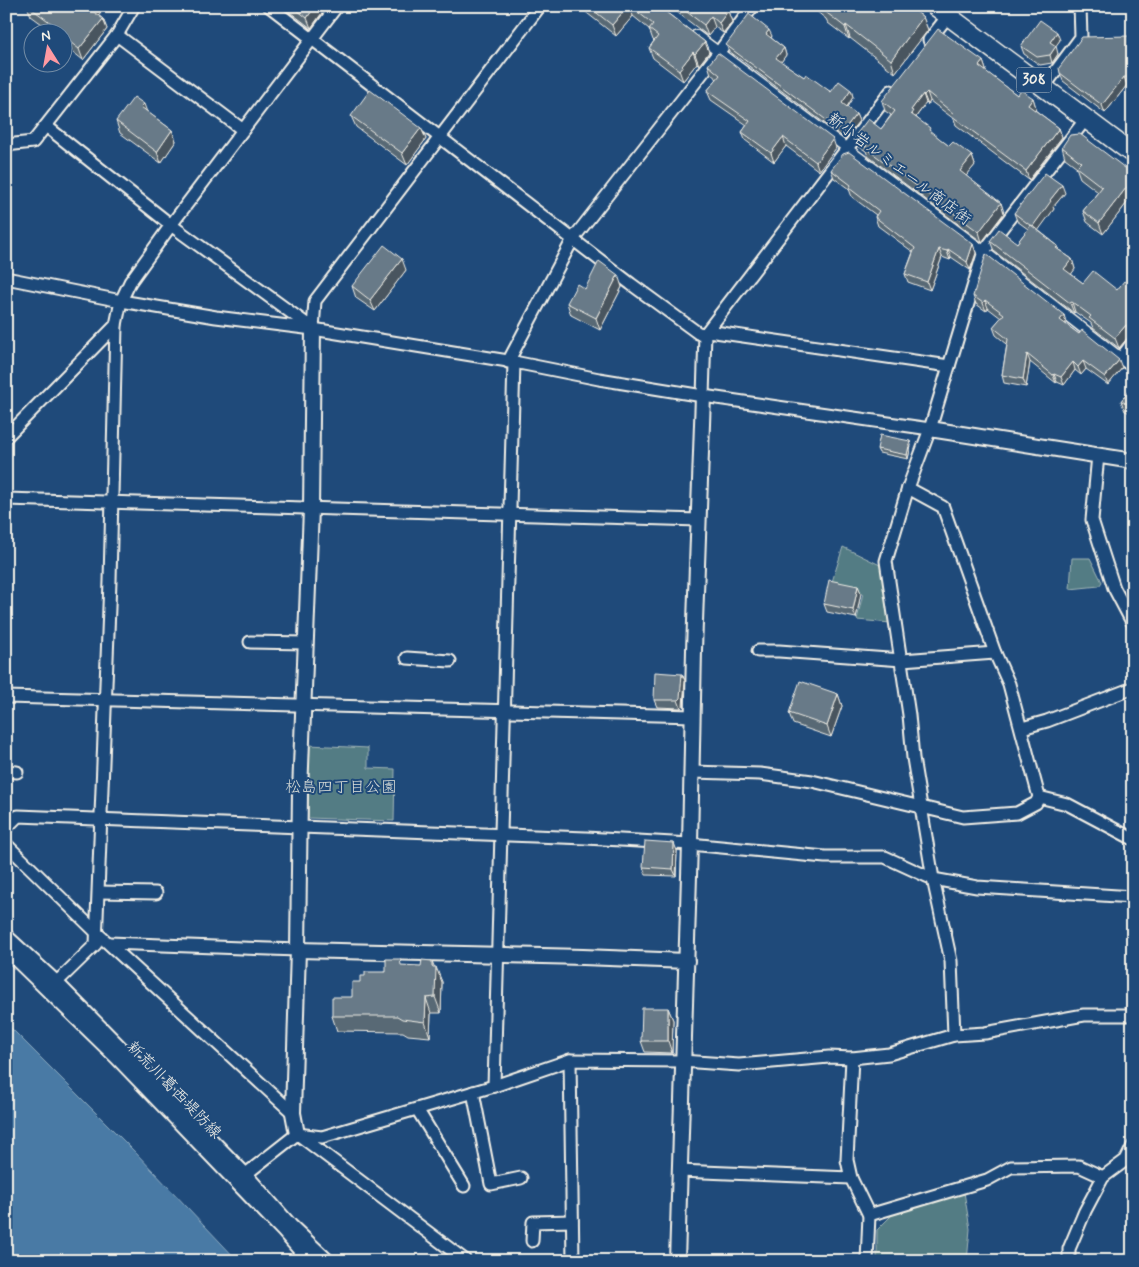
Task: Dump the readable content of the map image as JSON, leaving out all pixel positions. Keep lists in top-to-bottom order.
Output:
{
  "streets": {
    "main road": ["308", "新荒川葛西堤防線"],
    "street": ["新小岩ルミエール商店街"]
  },
  "parks": ["松島四丁目公園"],
  "north": "top"
}
